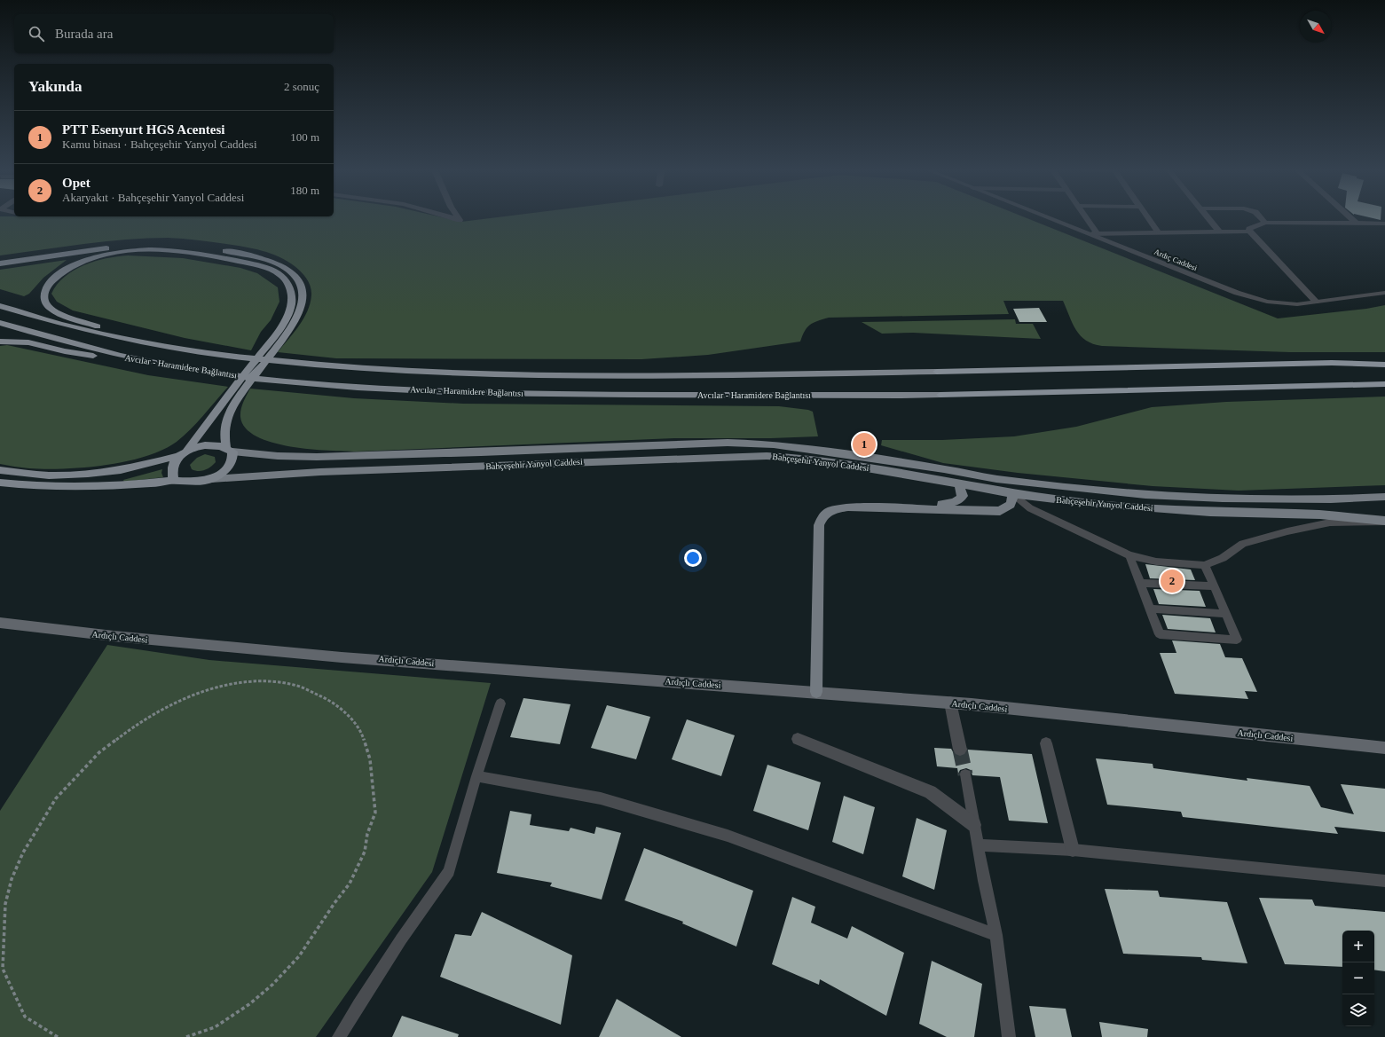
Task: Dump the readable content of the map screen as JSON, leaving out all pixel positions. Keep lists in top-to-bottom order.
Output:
{
  "streets": {
    "highway": ["Avcılar - Haramidere Bağlantısı"],
    "main road": ["Bahçeşehir Yanyol Caddesi", "Ardıçlı Caddesi"],
    "lane": ["Ardıç Caddesi"]
  },
  "north": "bottom right",
  "page": {
    "search": "Burada ara",
    "heading": ["Yakında", "2 sonuç"],
    "list": [
      {
        "mark": "1",
        "name": "PTT Esenyurt HGS Acentesi",
        "note": "Kamu binası · Bahçeşehir Yanyol Caddesi",
        "value": "100 m"
      },
      {
        "mark": "2",
        "name": "Opet",
        "note": "Akaryakıt · Bahçeşehir Yanyol Caddesi",
        "value": "180 m"
      }
    ],
    "pins": ["1", "2"],
    "map_buttons": ["+", "−"]
  }
}
